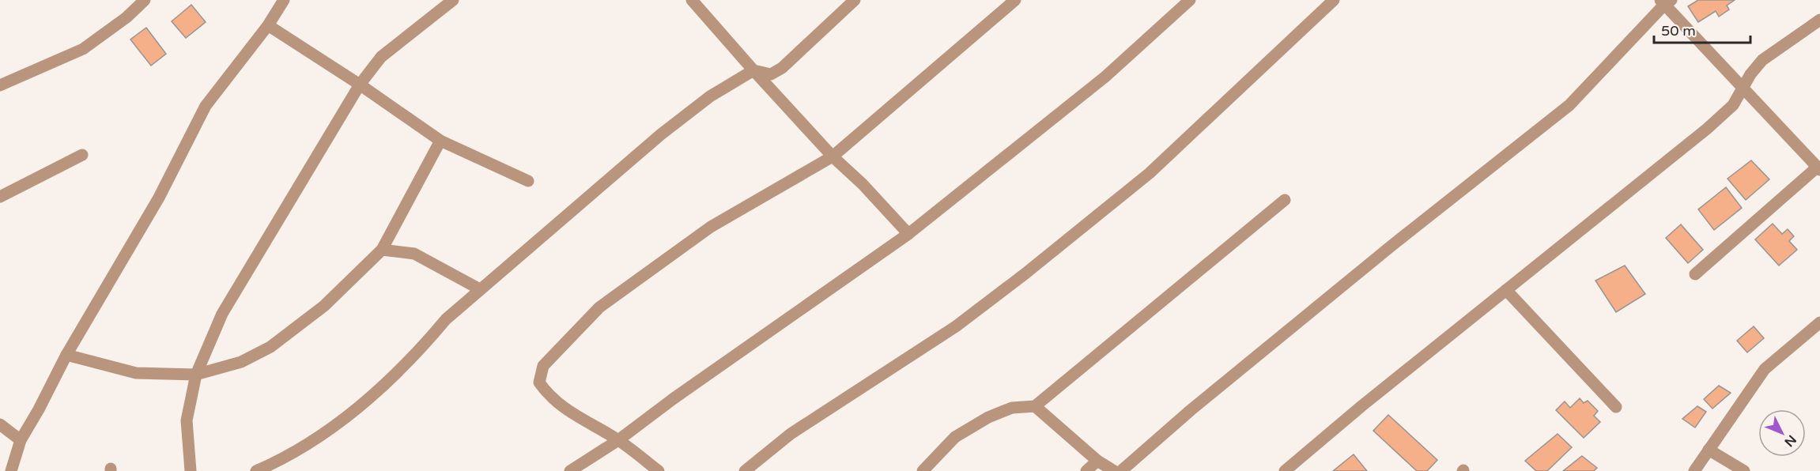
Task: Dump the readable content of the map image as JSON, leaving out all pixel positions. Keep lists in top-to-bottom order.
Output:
{
  "scale_bar": "50 m",
  "north": "bottom right"
}
